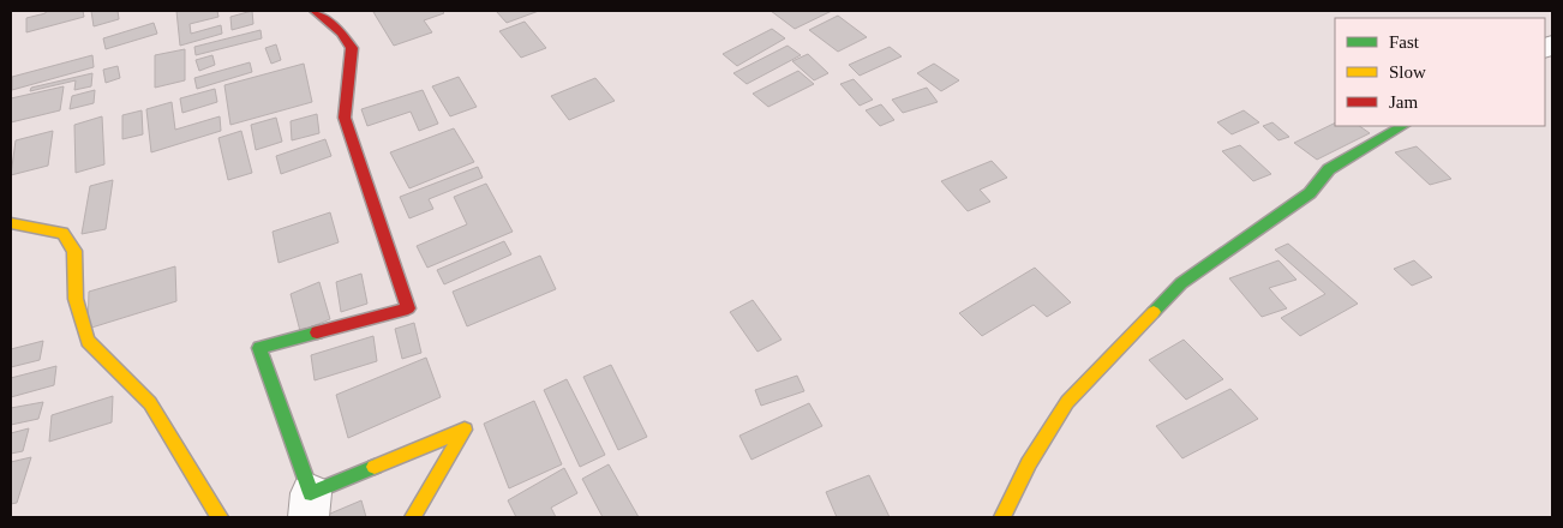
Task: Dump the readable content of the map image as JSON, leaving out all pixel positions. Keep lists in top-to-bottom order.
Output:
{
  "legend": ["Fast", "Slow", "Jam"]
}
